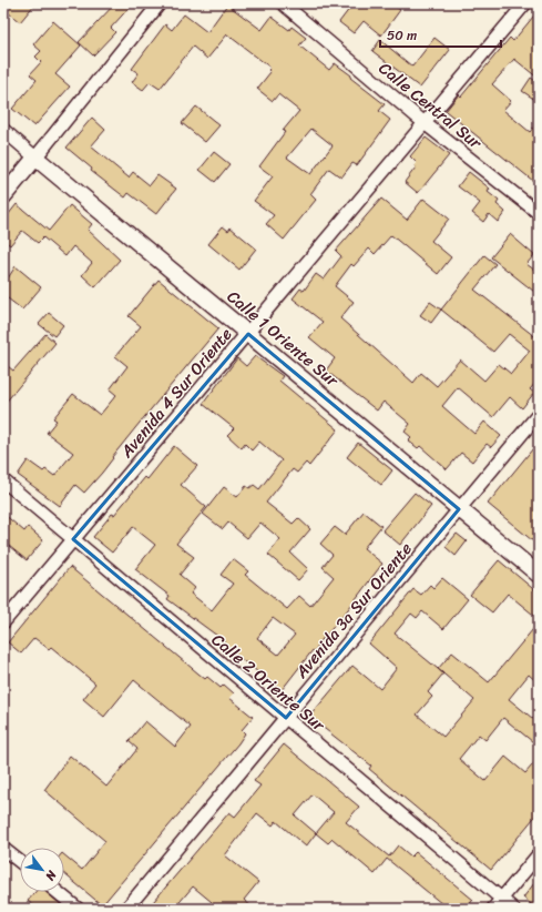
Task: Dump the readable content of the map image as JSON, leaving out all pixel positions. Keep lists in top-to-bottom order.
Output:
{
  "streets": {
    "street": [
      "Calle Central Sur",
      "Calle 1 Oriente Sur",
      "Avenida 4 Sur Oriente",
      "Avenida 3a Sur Oriente",
      "Calle 2 Oriente Sur"
    ]
  },
  "crossings": [
    ["Calle Central Sur", "Avenida 4 Sur Oriente"],
    ["Calle 1 Oriente Sur", "Avenida 4 Sur Oriente"],
    ["Calle 1 Oriente Sur", "Avenida 3a Sur Oriente"],
    ["Avenida 4 Sur Oriente", "Calle 2 Oriente Sur"],
    ["Avenida 3a Sur Oriente", "Calle 2 Oriente Sur"]
  ],
  "scale_bar": "50 m",
  "north": "bottom right"
}
